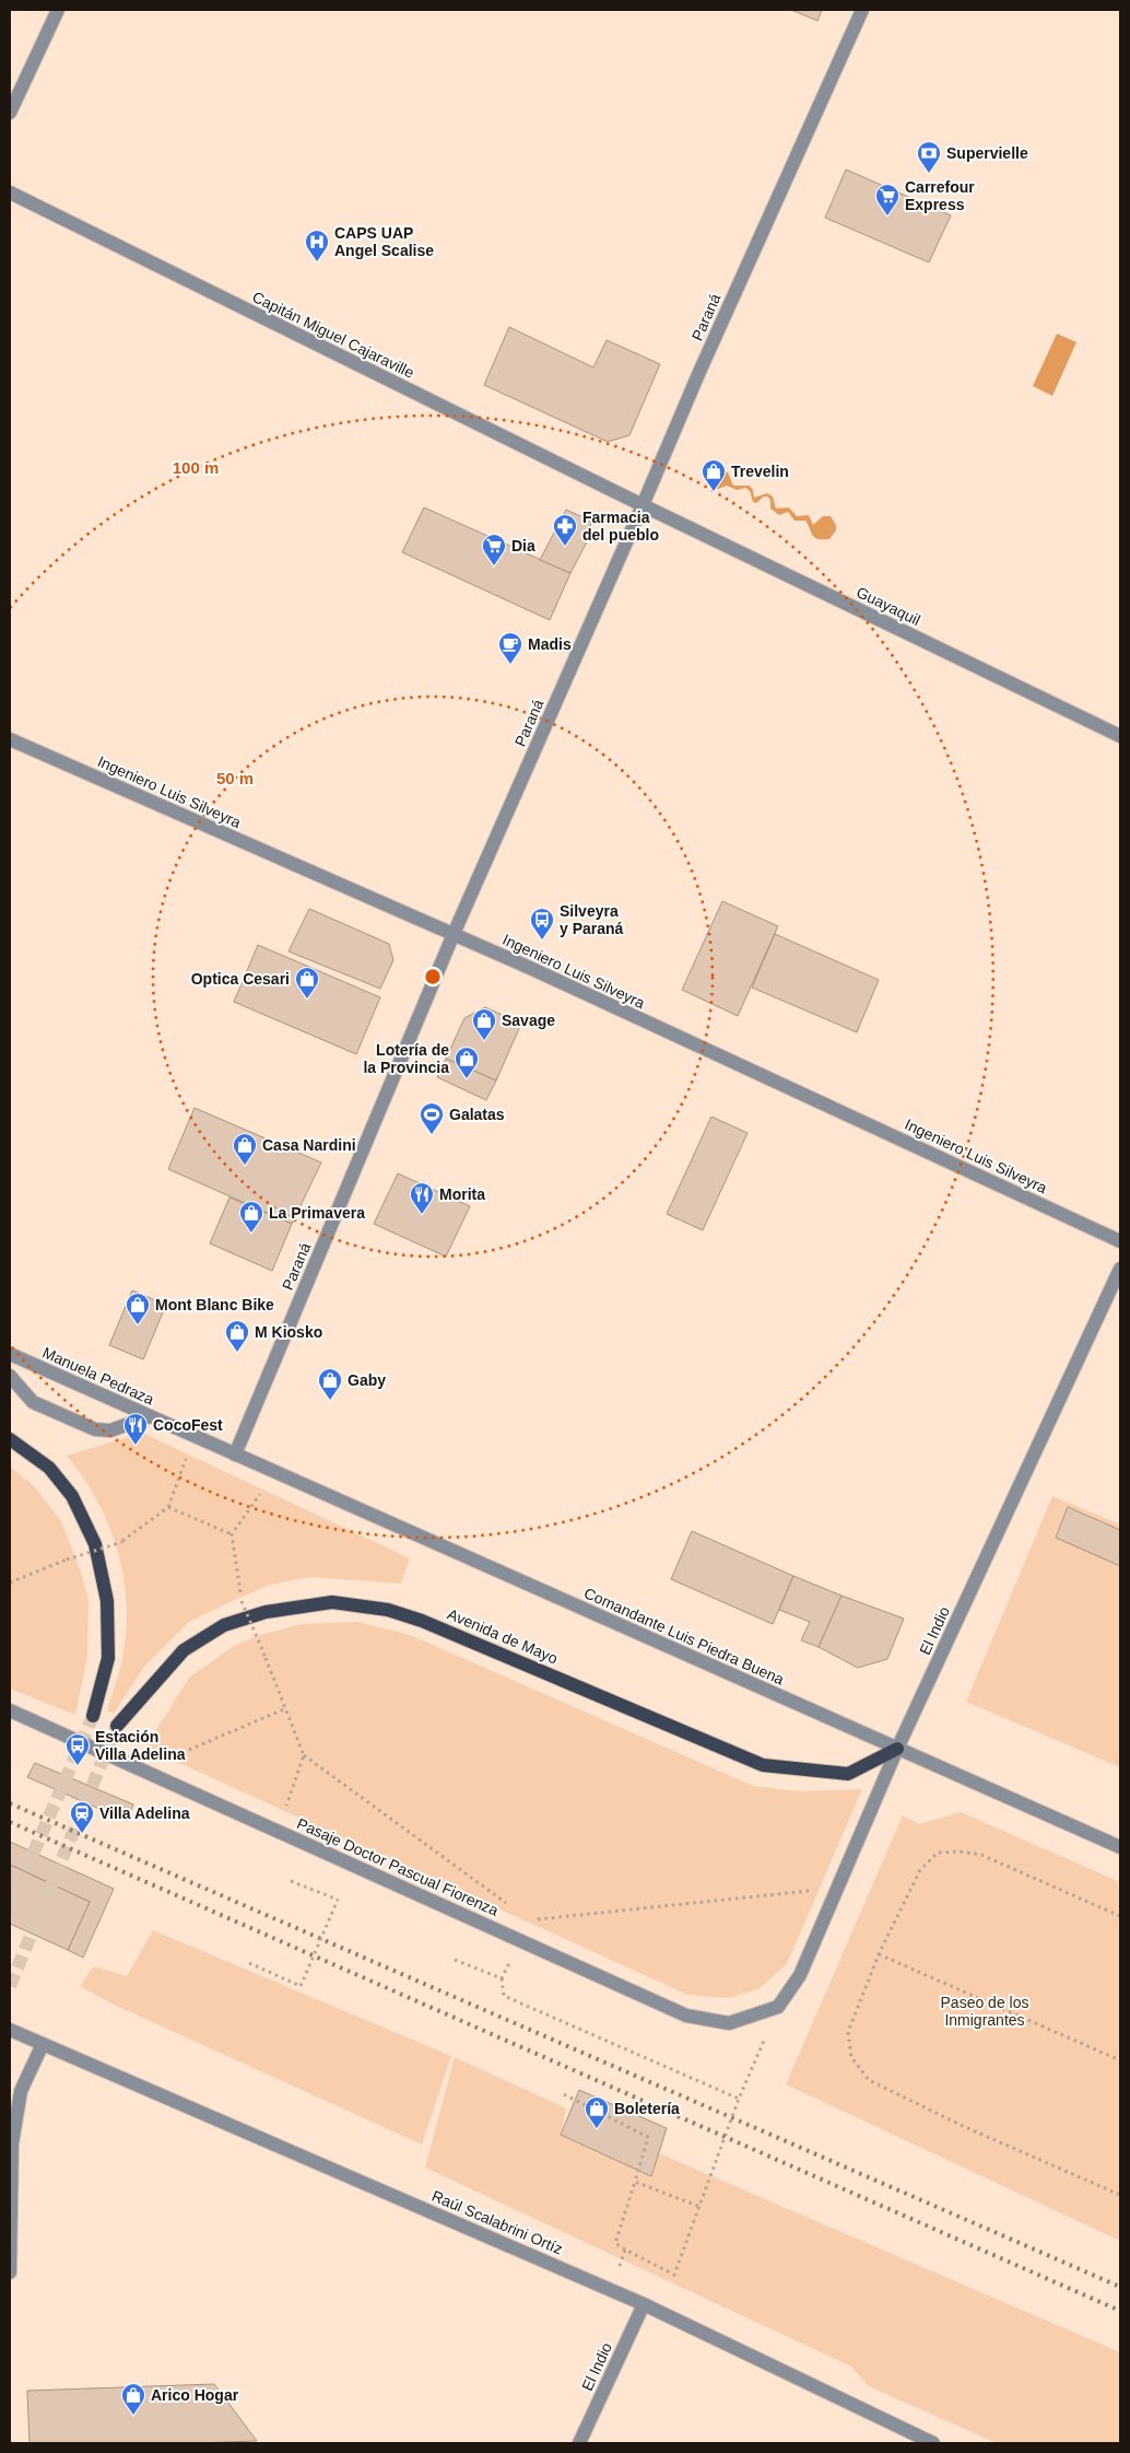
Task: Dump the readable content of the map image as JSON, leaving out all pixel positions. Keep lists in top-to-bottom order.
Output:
{
  "streets": {
    "main road": ["Avenida de Mayo"],
    "street": [
      "Paraná",
      "Capitán Miguel Cajaraville",
      "Guayaquil",
      "Ingeniero Luis Silveyra",
      "Manuela Pedraza",
      "El Indio",
      "Comandante Luis Piedra Buena",
      "Pasaje Doctor Pascual Fiorenza",
      "Raúl Scalabrini Ortíz"
    ]
  },
  "crossings": [
    ["Paraná", "Capitán Miguel Cajaraville"],
    ["Paraná", "Guayaquil"],
    ["Paraná", "Ingeniero Luis Silveyra"],
    ["Paraná", "Manuela Pedraza"],
    ["Paraná", "Comandante Luis Piedra Buena"],
    ["Capitán Miguel Cajaraville", "Guayaquil"],
    ["Manuela Pedraza", "Comandante Luis Piedra Buena"],
    ["El Indio", "Avenida de Mayo"],
    ["El Indio", "Comandante Luis Piedra Buena"],
    ["El Indio", "Pasaje Doctor Pascual Fiorenza"],
    ["El Indio", "Raúl Scalabrini Ortíz"],
    ["Avenida de Mayo", "Comandante Luis Piedra Buena"]
  ],
  "parks": ["Paseo de los Inmigrantes"],
  "places": {
    "bank": ["Supervielle"],
    "supermarket": ["Carrefour Express", "Dia"],
    "hospital": ["CAPS UAP Angel Scalise"],
    "shop": [
      "Trevelin",
      "Optica Cesari",
      "Savage",
      "Lotería de la Provincia",
      "Casa Nardini",
      "La Primavera",
      "Mont Blanc Bike",
      "M Kiosko",
      "Gaby",
      "Boletería",
      "Arico Hogar"
    ],
    "pharmacy": ["Farmacia del pueblo"],
    "cafe": ["Madis"],
    "bus stop": ["Silveyra y Paraná", "Estación Villa Adelina"],
    "sports": ["Galatas"],
    "restaurant": ["Morita", "CocoFest"],
    "station": ["Villa Adelina"]
  },
  "rings": ["100 m", "50 m"]
}
